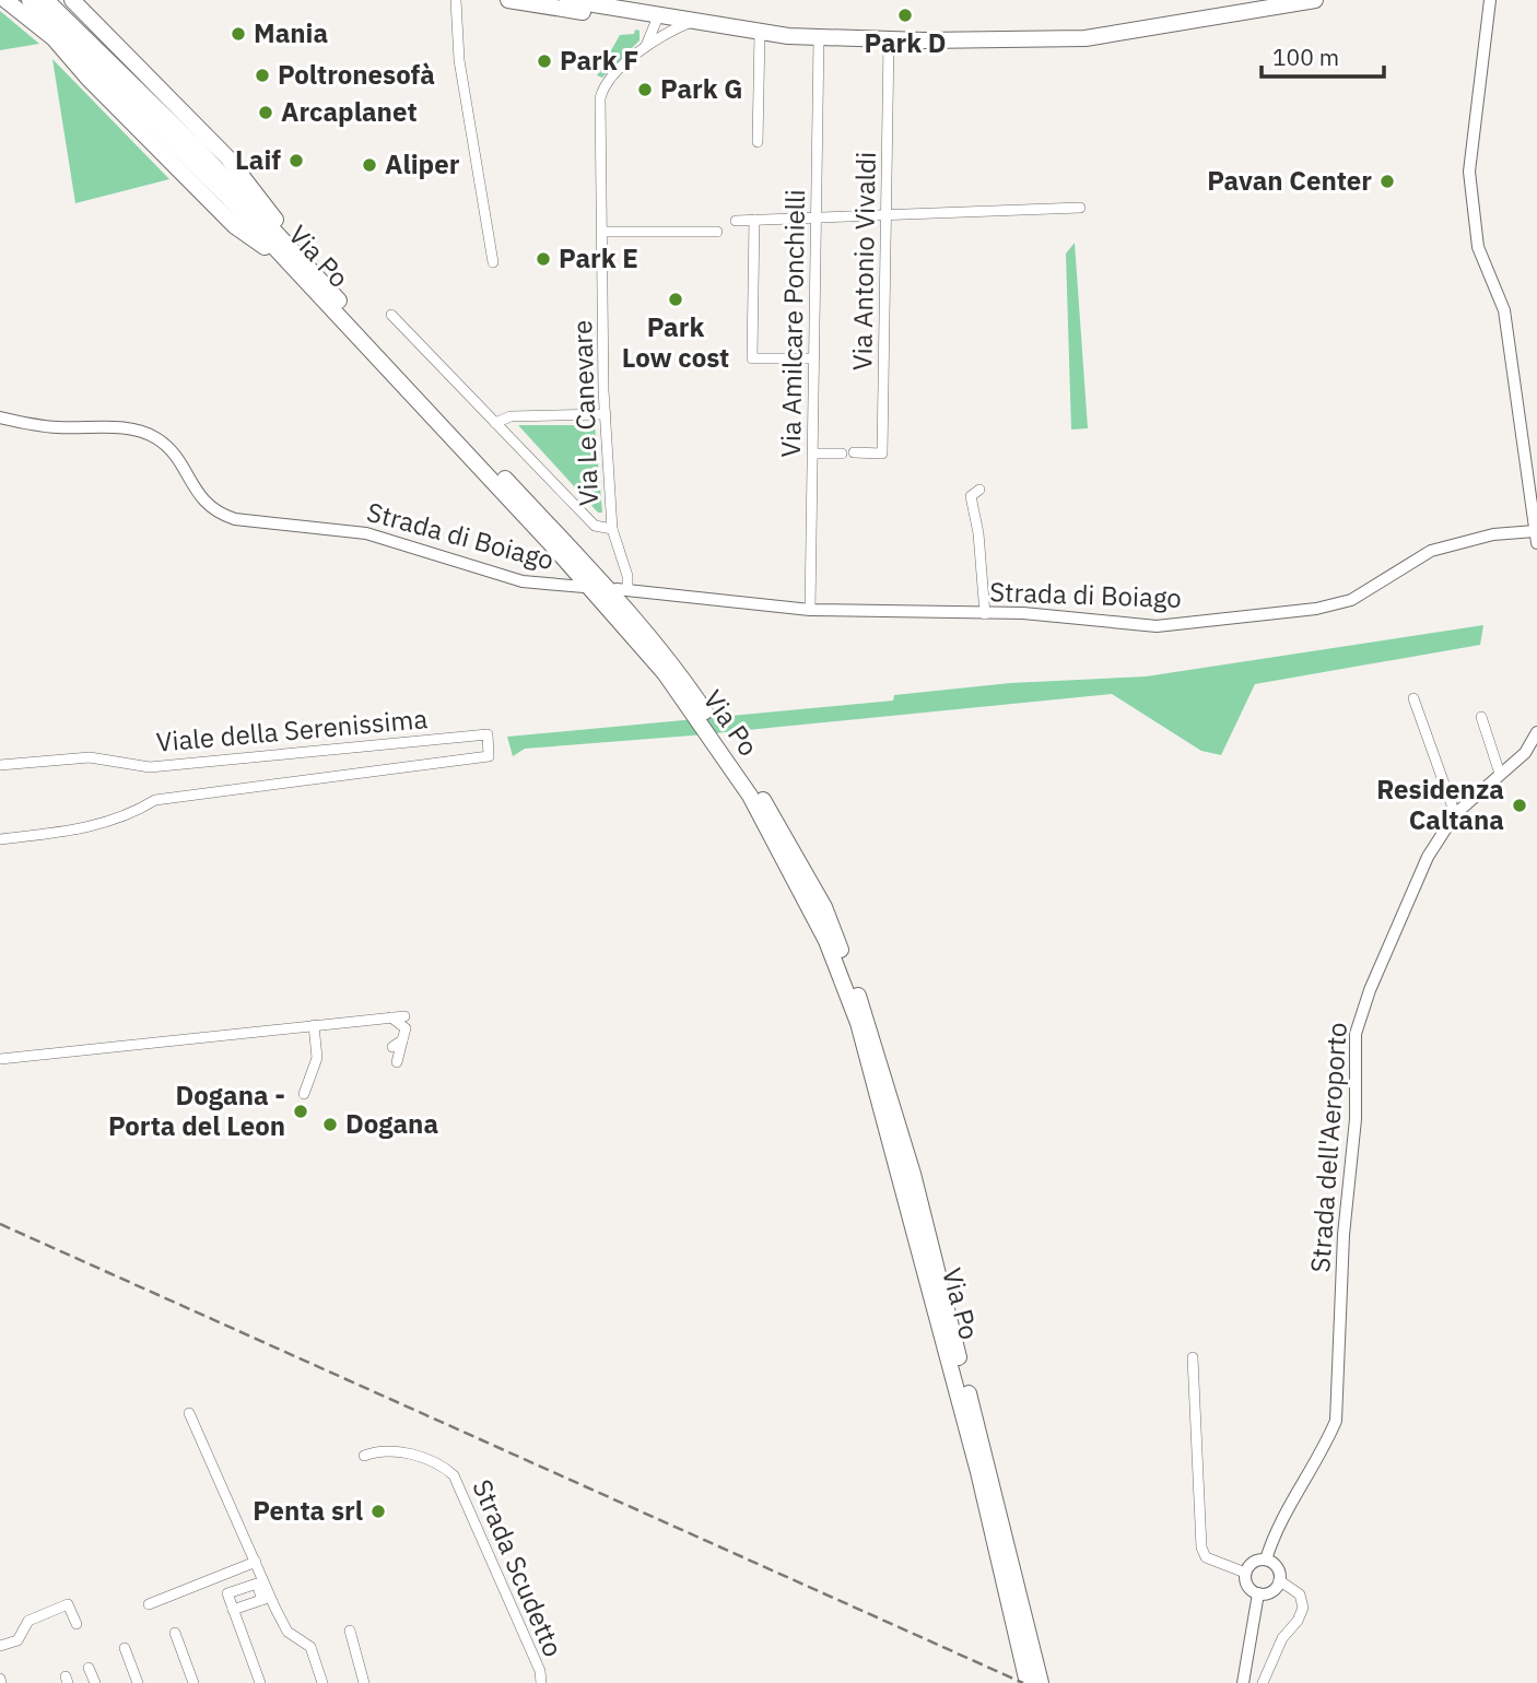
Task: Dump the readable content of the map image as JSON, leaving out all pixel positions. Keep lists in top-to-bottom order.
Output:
{
  "streets": {
    "main road": ["Via Po"],
    "street": [
      "Via Antonio Vivaldi",
      "Via Amilcare Ponchielli",
      "Via Le Canevare",
      "Strada di Boiago",
      "Viale della Serenissima",
      "Strada dell'Aeroporto",
      "Strada Scudetto"
    ]
  },
  "crossings": [
    ["Via Amilcare Ponchielli", "Strada di Boiago"],
    ["Via Le Canevare", "Strada di Boiago"]
  ],
  "places": [
    "Park D",
    "Mania",
    "Park F",
    "Poltronesofà",
    "Park G",
    "Arcaplanet",
    "Laif",
    "Aliper",
    "Pavan Center",
    "Park E",
    "Park Low cost",
    "Residenza Caltana",
    "Dogana - Porta del Leon",
    "Dogana",
    "Penta srl"
  ],
  "scale_bar": "100 m"
}
